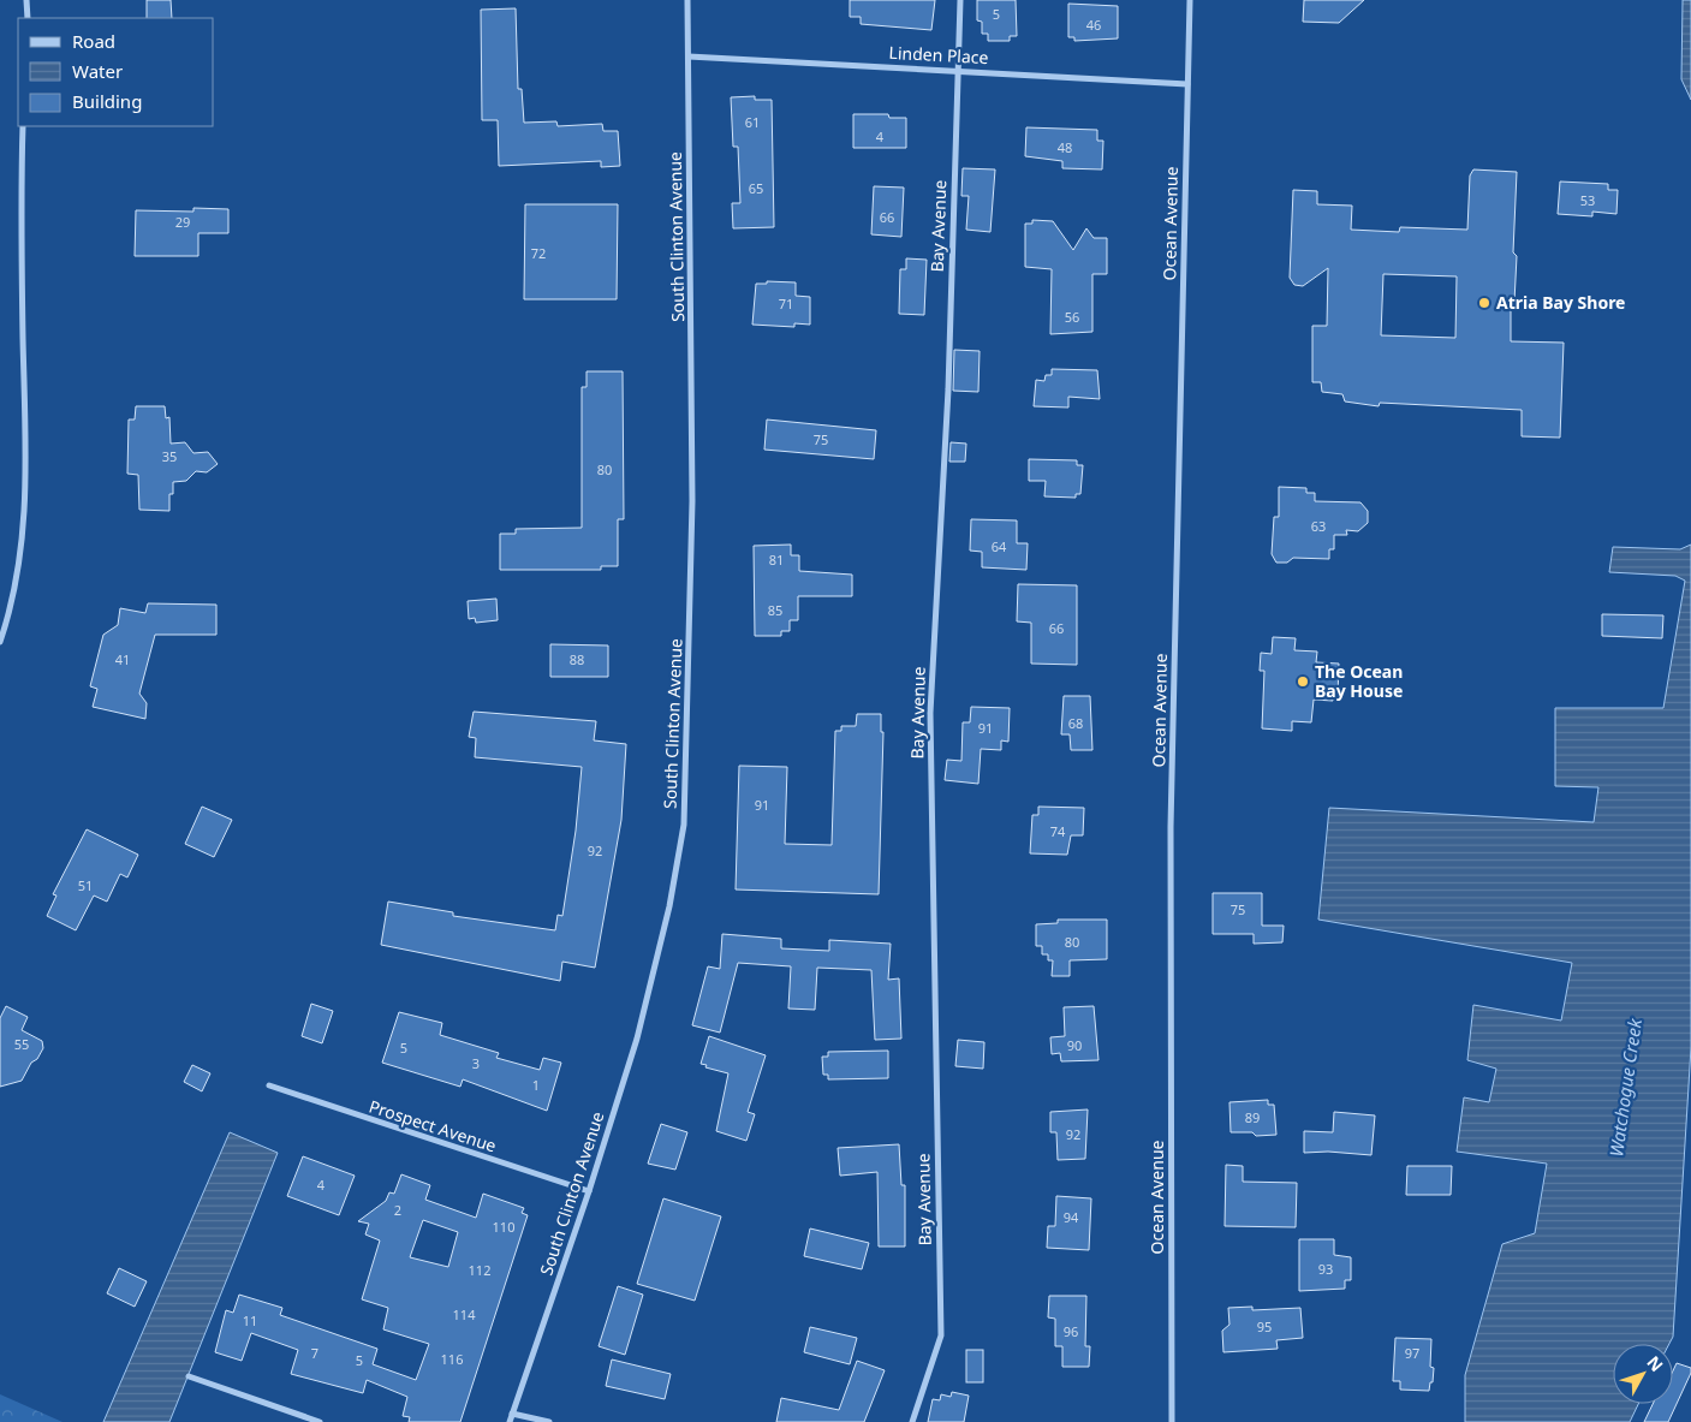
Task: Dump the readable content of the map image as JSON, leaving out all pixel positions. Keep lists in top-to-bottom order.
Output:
{
  "streets": {
    "street": [
      "Linden Place",
      "Ocean Avenue",
      "Bay Avenue",
      "South Clinton Avenue",
      "Prospect Avenue"
    ]
  },
  "crossings": [
    ["Linden Place", "Ocean Avenue"],
    ["Linden Place", "Bay Avenue"],
    ["Linden Place", "South Clinton Avenue"],
    ["South Clinton Avenue", "Prospect Avenue"]
  ],
  "water": ["Watchogue Creek"],
  "places": ["Atria Bay Shore", "The Ocean Bay House"],
  "house_numbers": [
    "5",
    "46",
    "61",
    "4",
    "48",
    "65",
    "53",
    "66",
    "29",
    "72",
    "71",
    "56",
    "75",
    "35",
    "80",
    "63",
    "64",
    "81",
    "85",
    "66",
    "41",
    "88",
    "68",
    "91",
    "91",
    "74",
    "92",
    "51",
    "75",
    "80",
    "55",
    "90",
    "5",
    "3",
    "1",
    "89",
    "92",
    "4",
    "2",
    "94",
    "110",
    "93",
    "112",
    "114",
    "11",
    "95",
    "96",
    "7",
    "97",
    "116",
    "5"
  ],
  "legend": ["Road", "Water", "Building"],
  "north": "top right"
}
